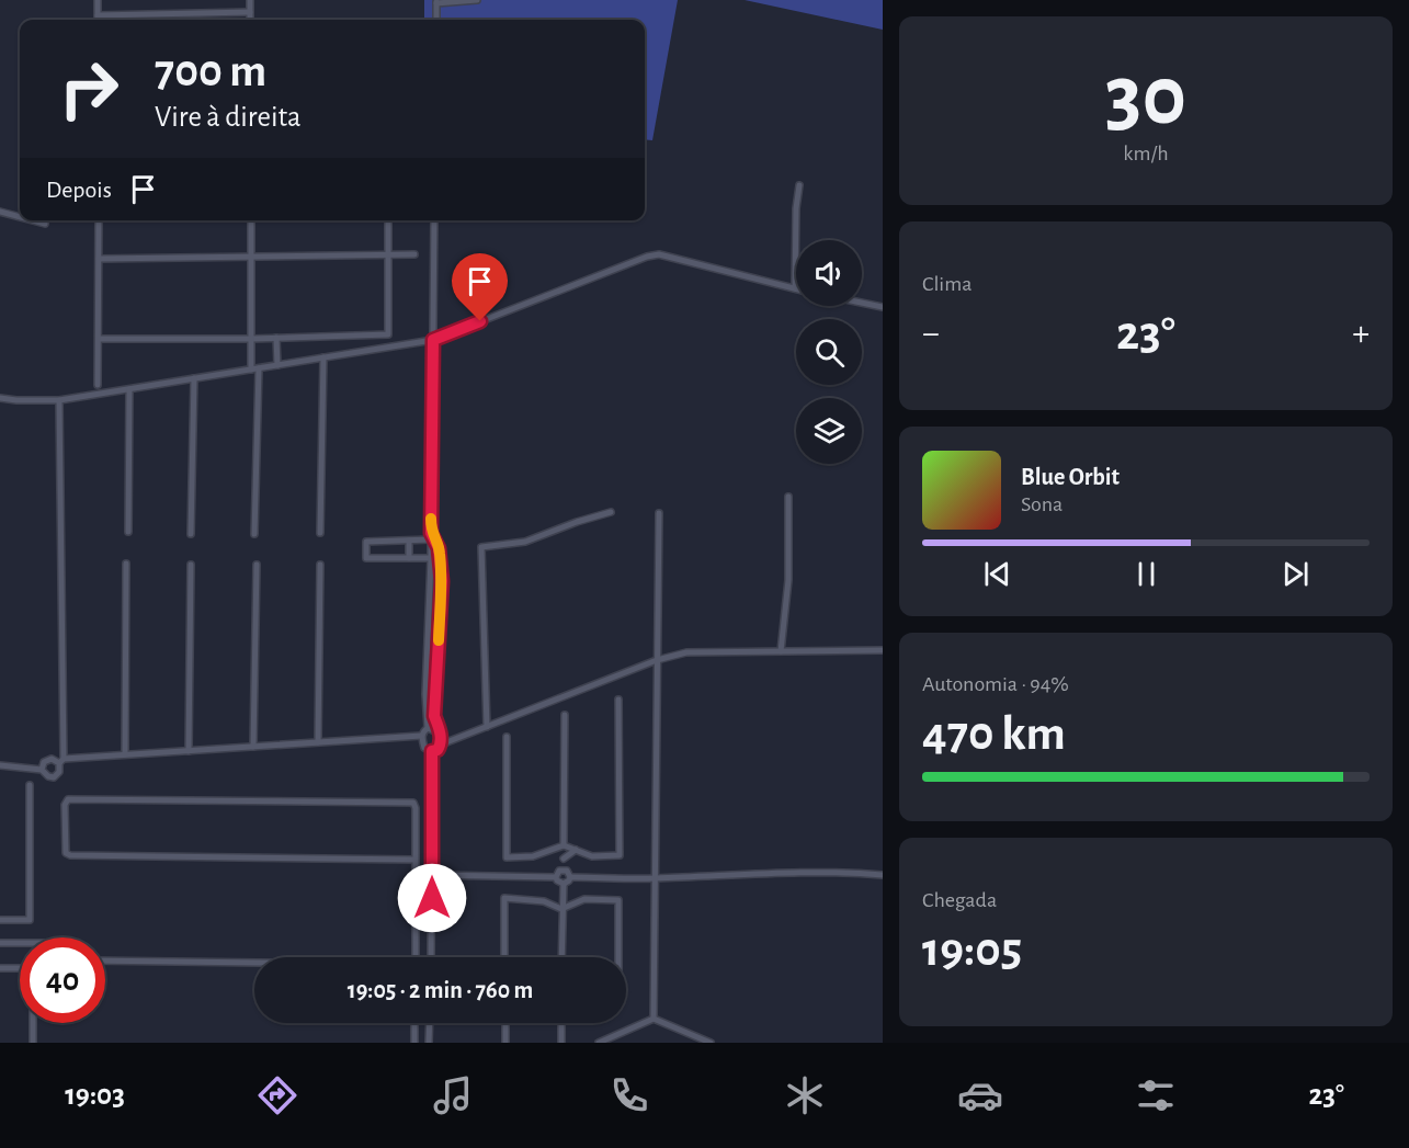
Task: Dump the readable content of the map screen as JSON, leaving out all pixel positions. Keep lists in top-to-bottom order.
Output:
{
  "page": {
    "tile": [
      ["30", "km/h"],
      "Clima",
      ["Autonomia · 94%", "470 km"],
      ["Chegada", "19:05"]
    ],
    "turn": ["700 m", "Vire à direita"],
    "then": "Depois",
    "heat": ["−", "23°", "+"],
    "song": ["Blue Orbit", "Sona"],
    "limit": "40",
    "trip": "19:05 · 2 min · 760 m",
    "tabs": ["19:03", "23°"]
  }
}
